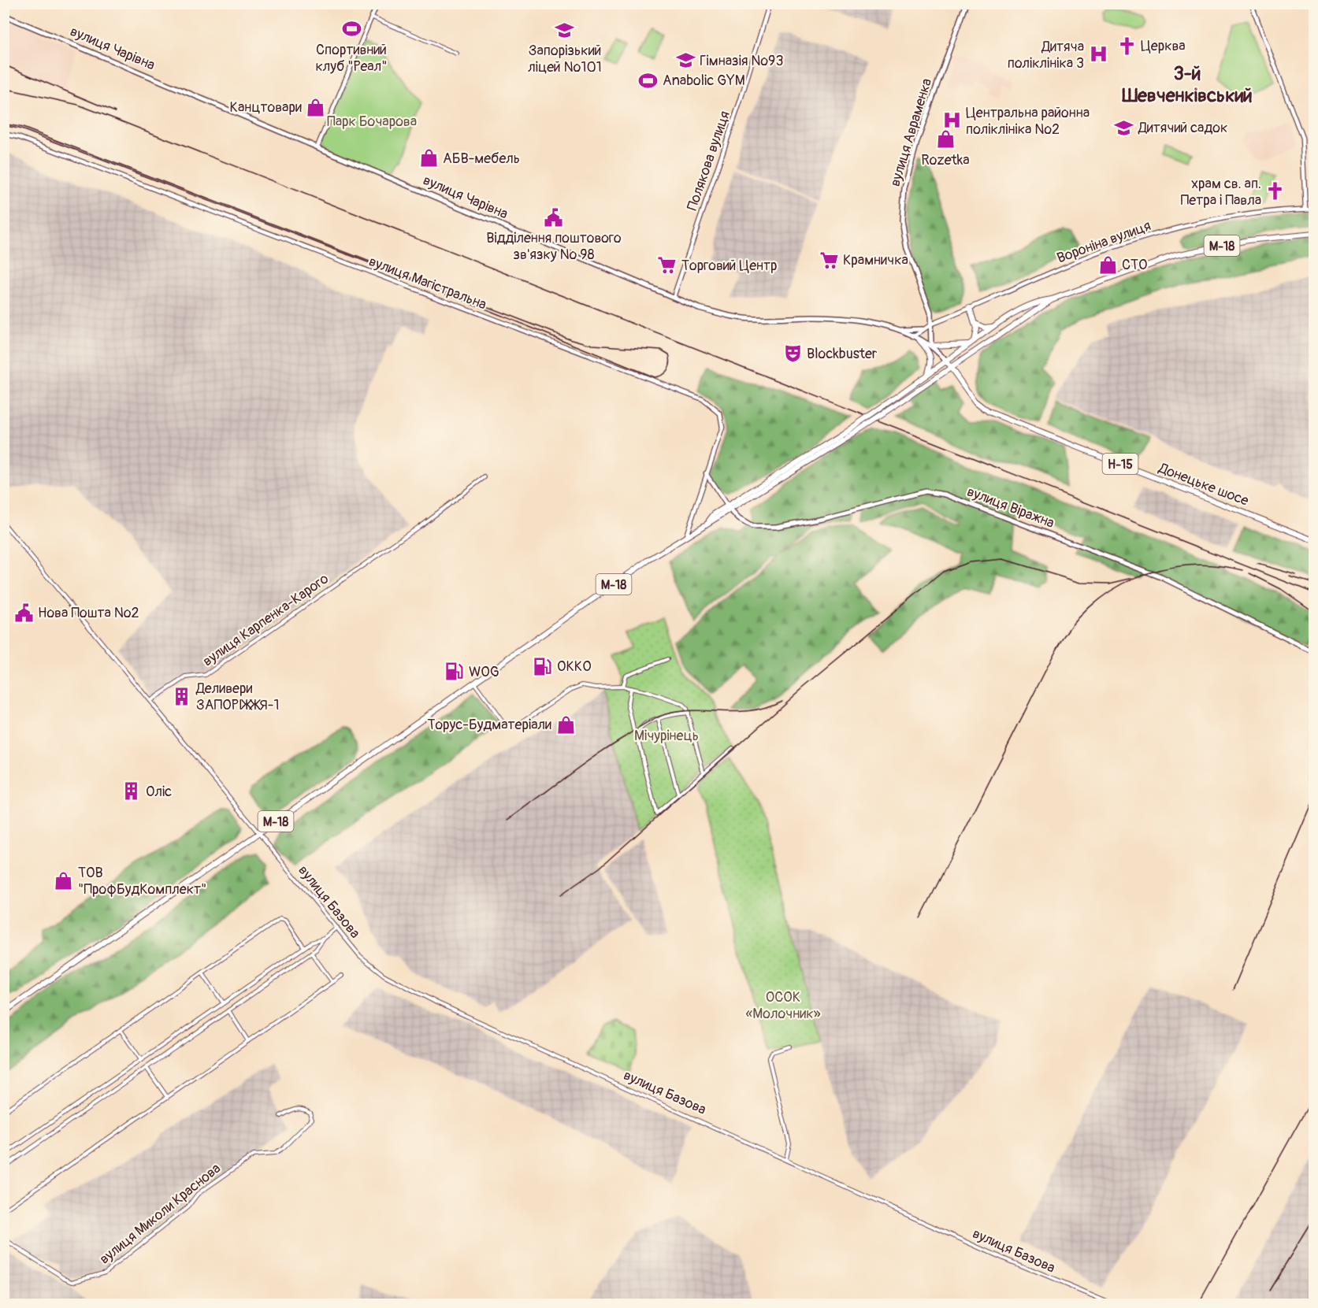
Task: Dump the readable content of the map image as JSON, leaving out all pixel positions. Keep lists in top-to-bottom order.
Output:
{
  "streets": {
    "main road": [
      "вулиця Чарівна",
      "вулиця Авраменка",
      "М-18",
      "Н-15",
      "Донецьке шосе",
      "вулиця Віражна"
    ],
    "street": [
      "Полякова вулиця",
      "Вороніна вулиця",
      "вулиця Магістральна",
      "вулиця Карпенка-Карого",
      "вулиця Базова",
      "вулиця Миколи Краснова"
    ]
  },
  "crossings": [
    ["вулиця Чарівна", "вулиця Авраменка"],
    ["вулиця Чарівна", "Полякова вулиця"],
    ["вулиця Чарівна", "Вороніна вулиця"],
    ["вулиця Авраменка", "Вороніна вулиця"],
    ["М-18", "вулиця Магістральна"],
    ["М-18", "Донецьке шосе"],
    ["М-18", "вулиця Віражна"],
    ["М-18", "вулиця Базова"],
    ["вулиця Магістральна", "вулиця Віражна"]
  ],
  "districts": ["3-й Шевченківський"],
  "parks": ["Парк Бочарова", "Мічурінець", "ОСОК «Молочник»"],
  "places": {
    "sports": ["Спортивний клуб \"Реал\"", "Anabolic GYM"],
    "school or university": ["Запорізький ліцей №101", "Гімназія №93", "Дитячий садок"],
    "church": ["Церква", "храм св. ап. Петра і Павла"],
    "hospital": ["Дитяча поліклініка 3", "Центральна районна поліклініка №2"],
    "shop": [
      "Канцтовари",
      "Rozetka",
      "АБВ-мебель",
      "СТО",
      "Торус-Будматеріали",
      "ТОВ \"ПрофБудКомплект\""
    ],
    "public building": ["Відділення поштового зв'язку № 98", "Нова Пошта №2"],
    "supermarket": ["Крамничка", "Торговий Центр"],
    "theatre": ["Blockbuster"],
    "fuel station": ["ОККО", "WOG"],
    "building": ["Деливери ЗАПОРІЖЖЯ-1", "Оліс"]
  }
}
